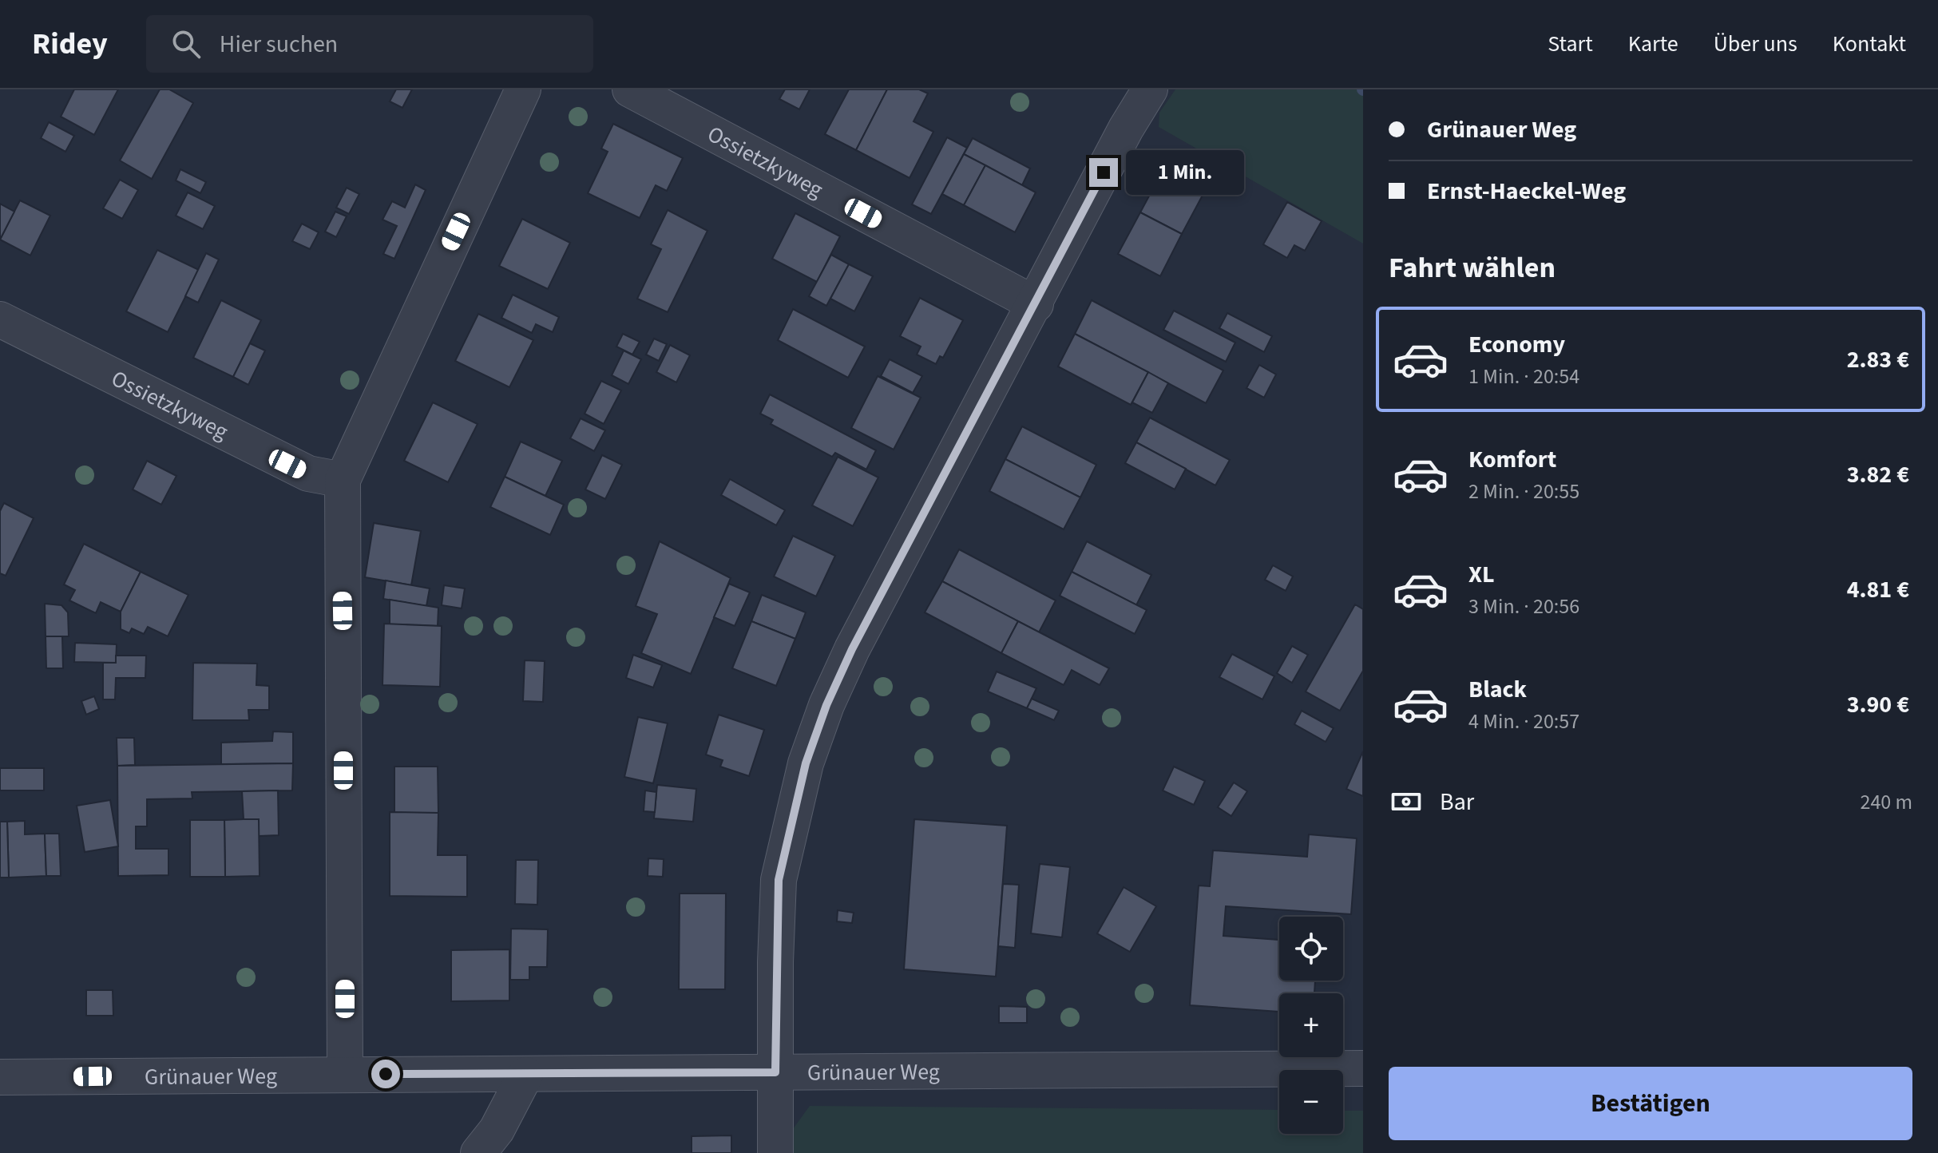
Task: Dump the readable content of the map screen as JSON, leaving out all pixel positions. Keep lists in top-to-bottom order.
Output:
{
  "streets": {
    "street": ["Ossietzkyweg", "Grünauer Weg"]
  },
  "page": {
    "header": "Ridey",
    "search": "Hier suchen",
    "nav": [
      "Start",
      "Karte",
      "Über uns",
      "Kontakt"
    ],
    "banner": ["Grünauer Weg", "Ernst-Haeckel-Weg"],
    "bubble": "1 Min.",
    "heading": "Fahrt wählen",
    "list": [
      {
        "name": "Economy",
        "note": "1 Min. · 20:54",
        "value": "2.83 €"
      },
      {
        "name": "Komfort",
        "note": "2 Min. · 20:55",
        "value": "3.82 €"
      },
      {
        "name": "XL",
        "note": "3 Min. · 20:56",
        "value": "4.81 €"
      },
      {
        "name": "Black",
        "note": "4 Min. · 20:57",
        "value": "3.90 €"
      }
    ],
    "pay": ["Bar", "240 m"],
    "map_buttons": ["+", "−"],
    "buttons": "Bestätigen"
  }
}
